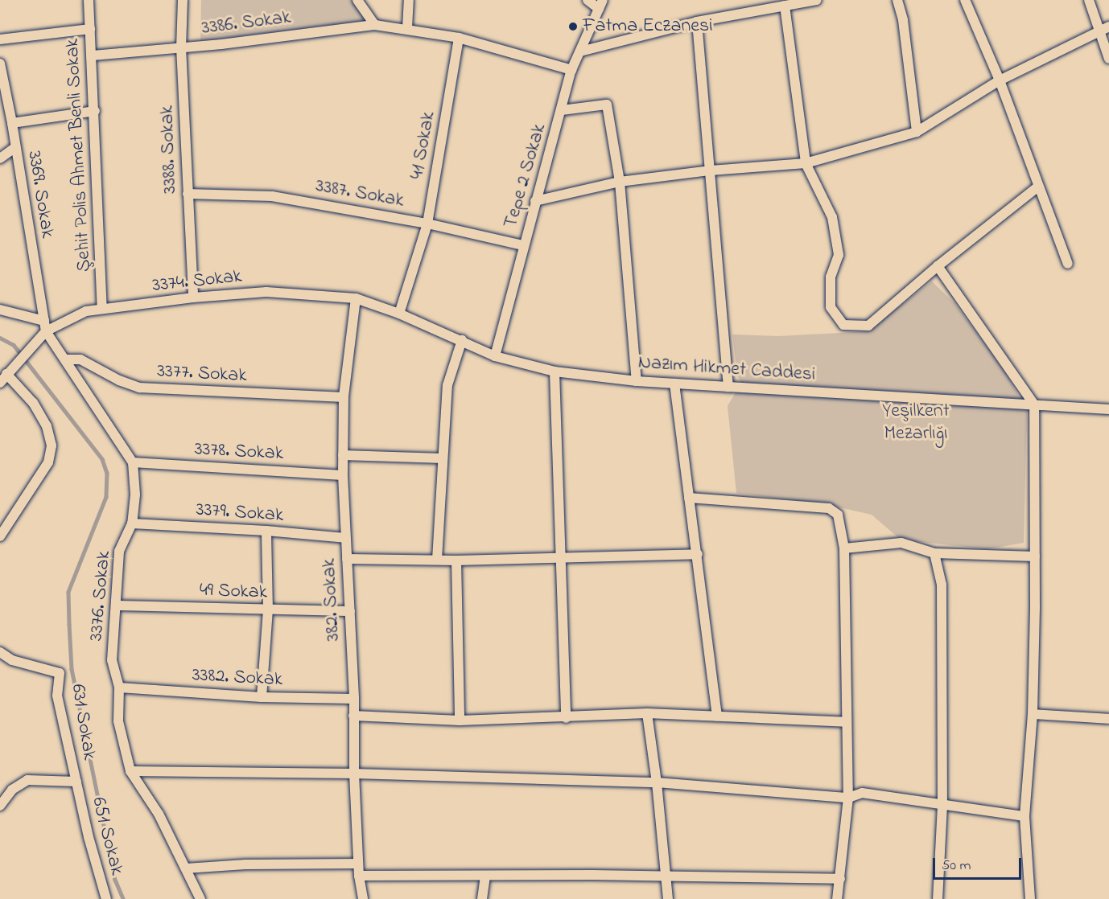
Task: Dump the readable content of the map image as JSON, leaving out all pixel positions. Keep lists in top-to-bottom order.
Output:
{
  "streets": {
    "street": [
      "3386. Sokak",
      "41 Sokak",
      "3388. Sokak",
      "Şehit Polis Ahmet Benli Sokak",
      "Tepe 2 Sokak",
      "3387. Sokak",
      "3369. Sokak",
      "3374. Sokak",
      "Nazım Hikmet Caddesi",
      "3377. Sokak",
      "3378. Sokak",
      "3379. Sokak",
      "49 Sokak",
      "3376. Sokak",
      "382. Sokak",
      "3382. Sokak",
      "631 Sokak",
      "651 Sokak"
    ]
  },
  "crossings": [
    ["3386. Sokak", "41 Sokak"],
    ["3386. Sokak", "3388. Sokak"],
    ["3386. Sokak", "Şehit Polis Ahmet Benli Sokak"],
    ["3386. Sokak", "Tepe 2 Sokak"],
    ["41 Sokak", "3387. Sokak"],
    ["41 Sokak", "Nazım Hikmet Caddesi"],
    ["3388. Sokak", "3387. Sokak"],
    ["3388. Sokak", "3374. Sokak"],
    ["Şehit Polis Ahmet Benli Sokak", "3374. Sokak"],
    ["Tepe 2 Sokak", "3387. Sokak"],
    ["Tepe 2 Sokak", "Nazım Hikmet Caddesi"],
    ["3369. Sokak", "3374. Sokak"],
    ["3369. Sokak", "3376. Sokak"],
    ["3374. Sokak", "Nazım Hikmet Caddesi"],
    ["3374. Sokak", "3376. Sokak"],
    ["3374. Sokak", "382. Sokak"],
    ["Nazım Hikmet Caddesi", "382. Sokak"],
    ["3377. Sokak", "3376. Sokak"],
    ["3377. Sokak", "382. Sokak"],
    ["3378. Sokak", "3376. Sokak"],
    ["3378. Sokak", "382. Sokak"],
    ["3379. Sokak", "3376. Sokak"],
    ["3379. Sokak", "382. Sokak"],
    ["49 Sokak", "3376. Sokak"],
    ["49 Sokak", "382. Sokak"],
    ["3376. Sokak", "3382. Sokak"],
    ["382. Sokak", "3382. Sokak"],
    ["631 Sokak", "651 Sokak"]
  ],
  "parks": ["Yeşilkent Mezarlığı"],
  "places": ["Fatma Eczanesi"],
  "scale_bar": "50 m"
}
